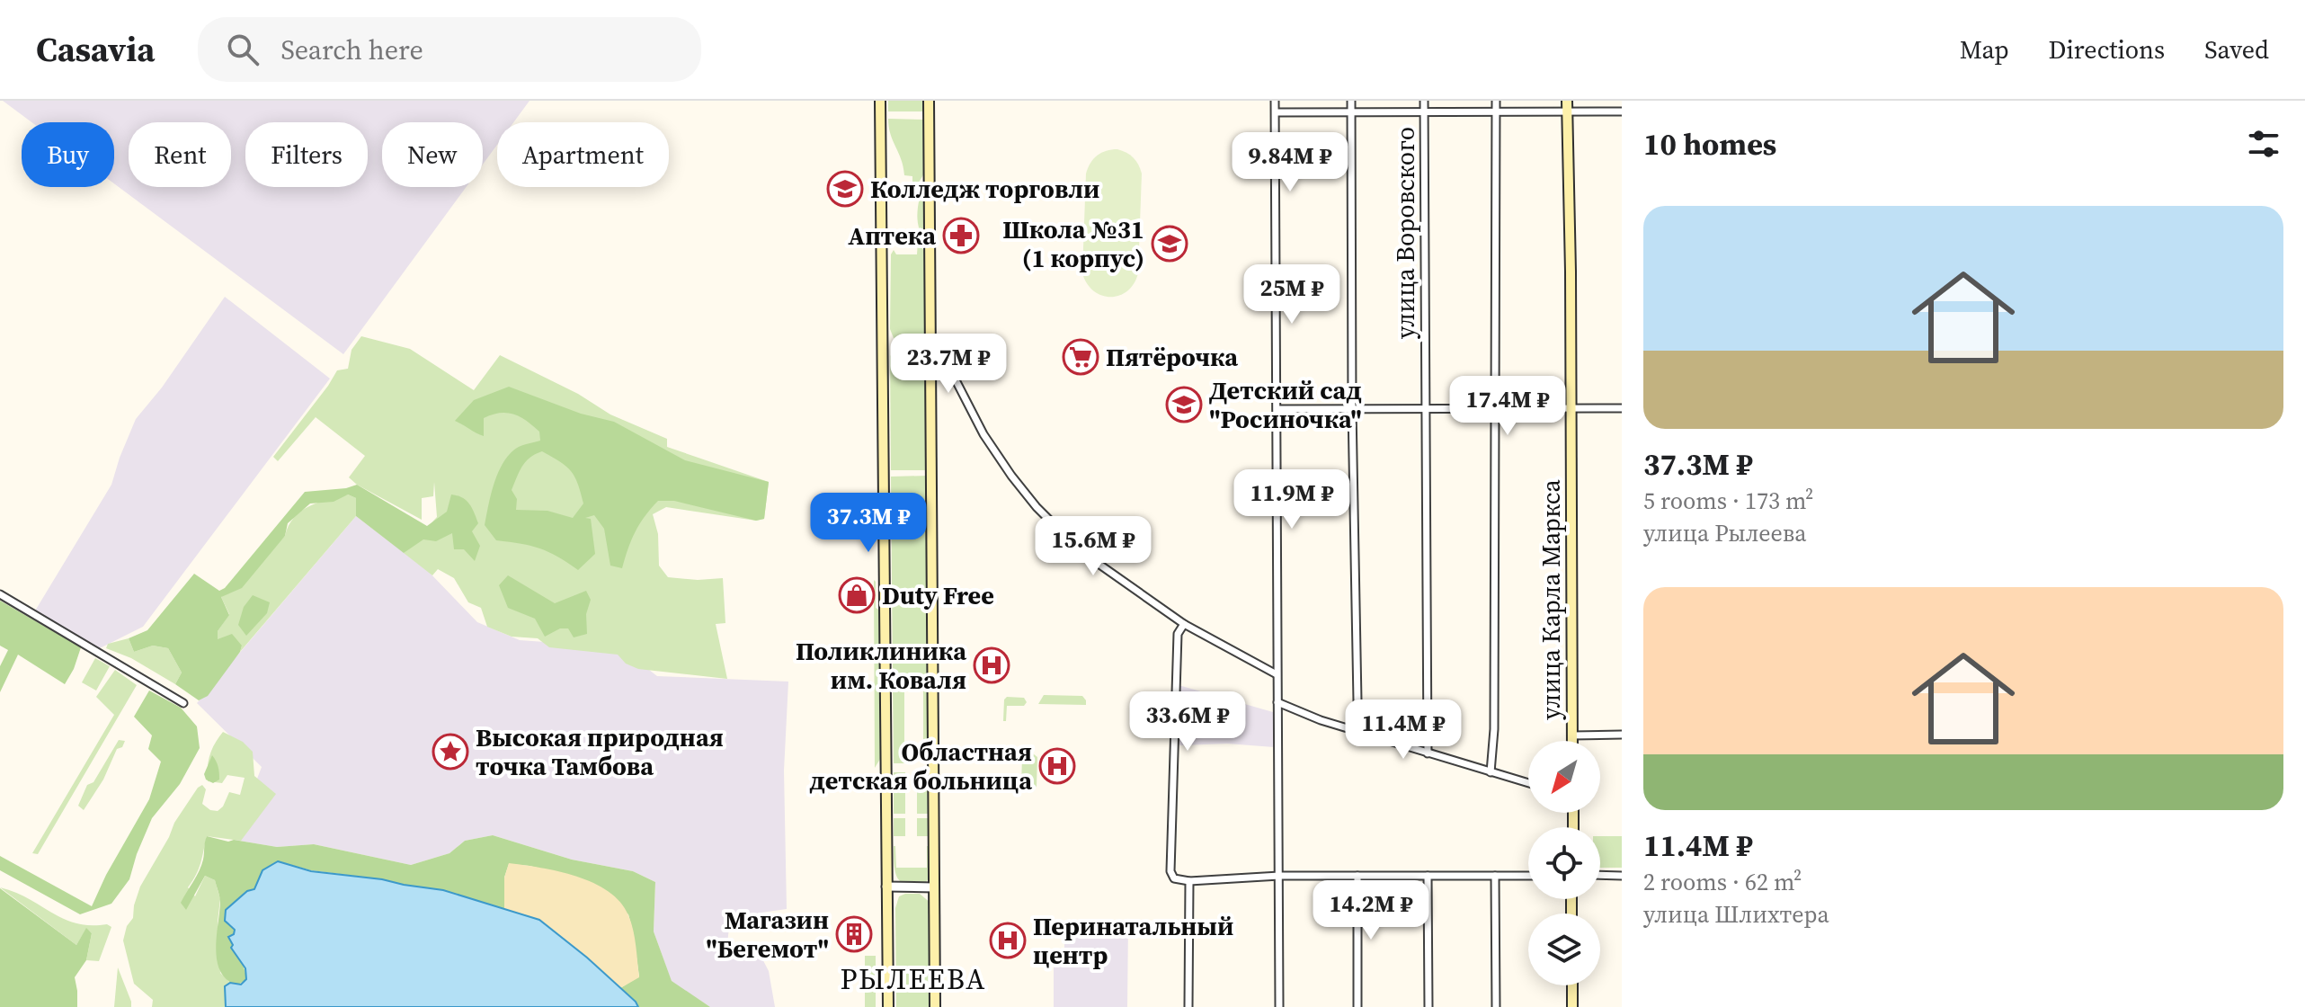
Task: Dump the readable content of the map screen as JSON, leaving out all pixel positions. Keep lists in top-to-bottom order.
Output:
{
  "streets": {
    "main road": ["улица Карла Маркса"],
    "street": ["улица Воровского"]
  },
  "districts": ["РЫЛЕЕВА"],
  "places": {
    "school or university": ["Колледж торговли", "Школа №31 (1 корпус)", "Детский сад \"Росиночка\""],
    "pharmacy": ["Аптека"],
    "supermarket": ["Пятёрочка"],
    "shop": ["Duty Free"],
    "hospital": ["Поликлиника им. Коваля", "Областная детская больница", "Перинатальный центр"],
    "place": ["Высокая природная точка Тамбова"],
    "building": ["Магазин \"Бегемот\""]
  },
  "north": "bottom left",
  "page": {
    "header": "Casavia",
    "search": "Search here",
    "nav": ["Map", "Directions", "Saved"],
    "heading": "10 homes",
    "chip": [
      "Buy",
      "Rent",
      "Filters",
      "New",
      "Apartment"
    ],
    "price": [
      "9.84M ₽",
      "25M ₽",
      "23.7M ₽",
      "17.4M ₽",
      "11.9M ₽",
      "37.3M ₽",
      "15.6M ₽",
      "33.6M ₽",
      "11.4M ₽",
      "14.2M ₽"
    ],
    "list": [
      {
        "name": "37.3M ₽",
        "note": "5 rooms · 173 m² · улица Рылеева"
      },
      {
        "name": "11.4M ₽",
        "note": "2 rooms · 62 m² · улица Шлихтера"
      }
    ]
  }
}
